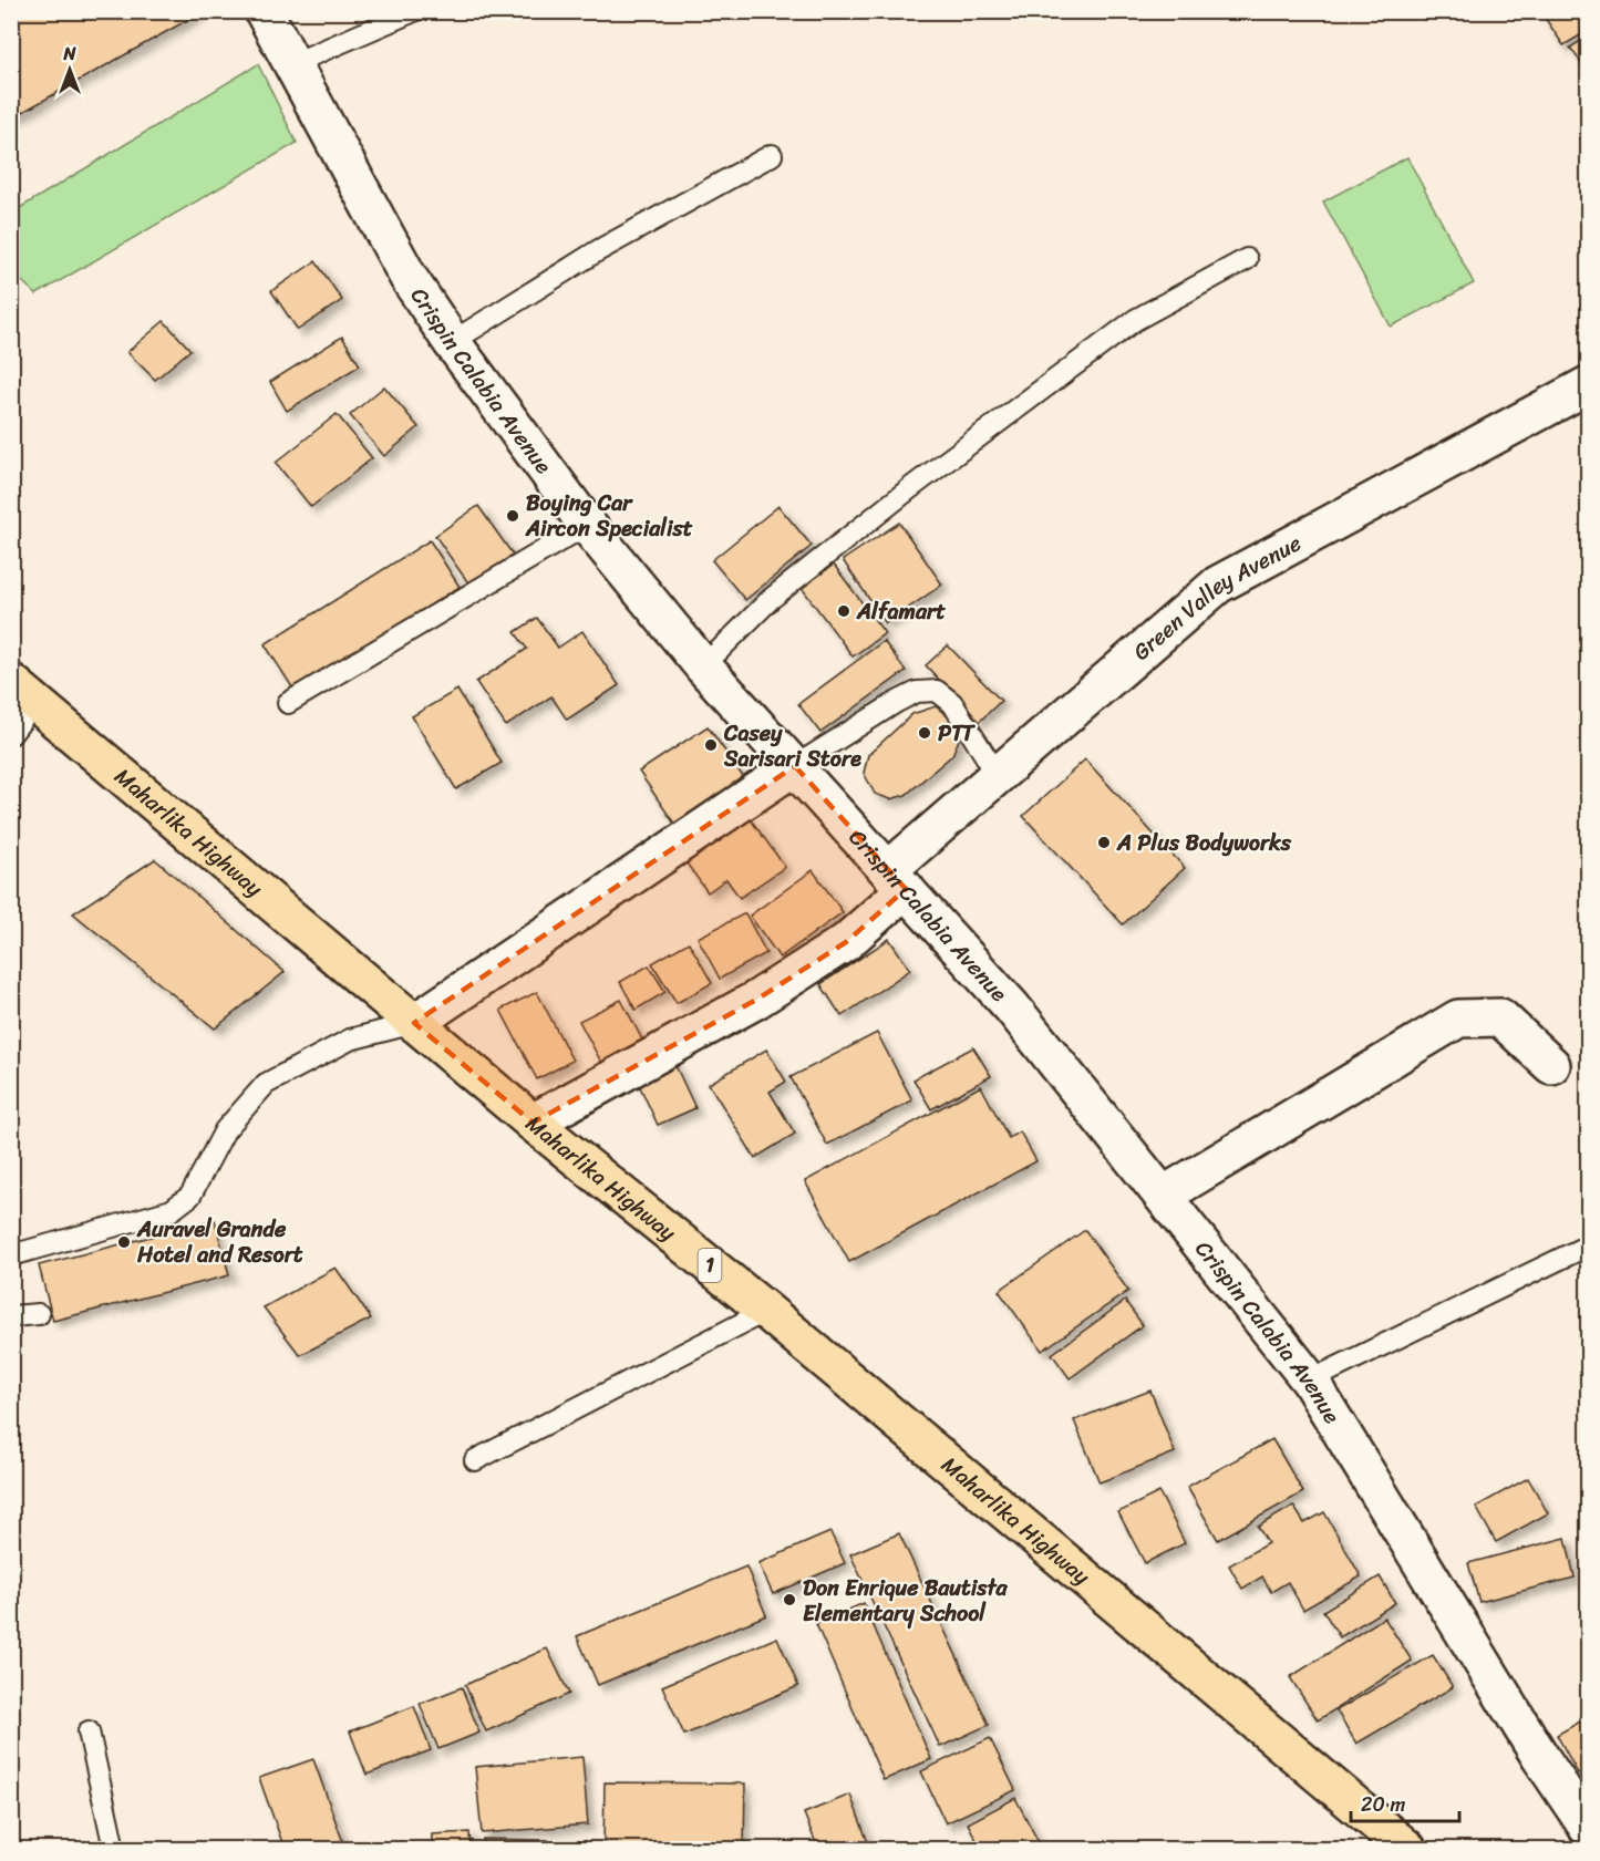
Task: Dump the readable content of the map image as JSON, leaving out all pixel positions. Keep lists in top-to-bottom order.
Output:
{
  "streets": {
    "main road": [
      "Crispin Calabia Avenue",
      "Green Valley Avenue",
      "Maharlika Highway",
      "1"
    ]
  },
  "crossings": [
    ["Crispin Calabia Avenue", "Green Valley Avenue"],
    ["Green Valley Avenue", "Maharlika Highway"]
  ],
  "places": [
    "Boying Car Aircon Specialist",
    "Alfamart",
    "PTT",
    "Casey Sarisari Store",
    "A Plus Bodyworks",
    "Auravel Grande Hotel and Resort",
    "Don Enrique Bautista Elementary School"
  ],
  "scale_bar": "20 m",
  "north": "top"
}
